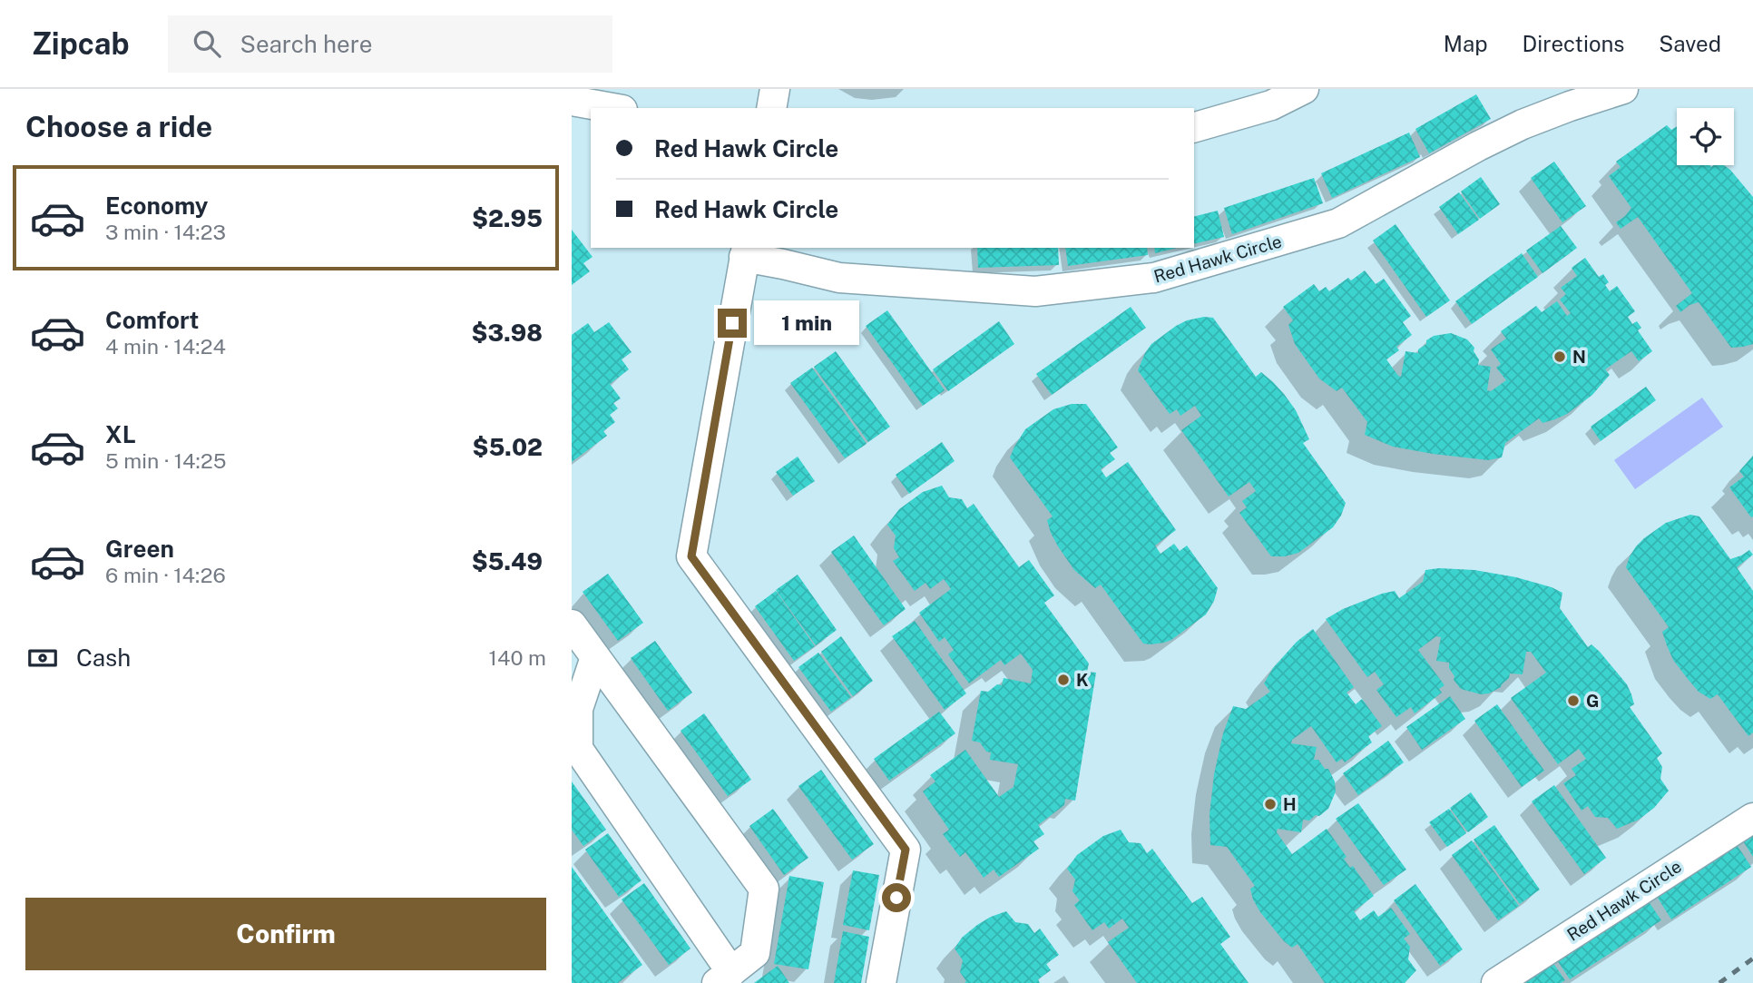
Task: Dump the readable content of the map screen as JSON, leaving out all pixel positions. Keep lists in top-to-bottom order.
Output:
{
  "streets": {
    "street": ["Red Hawk Circle"]
  },
  "places": [
    "N",
    "K",
    "G",
    "H"
  ],
  "page": {
    "header": "Zipcab",
    "search": "Search here",
    "nav": ["Map", "Directions", "Saved"],
    "heading": "Choose a ride",
    "banner": ["Red Hawk Circle", "Red Hawk Circle"],
    "list": [
      {
        "name": "Economy",
        "note": "3 min · 14:23",
        "value": "$2.95"
      },
      {
        "name": "Comfort",
        "note": "4 min · 14:24",
        "value": "$3.98"
      },
      {
        "name": "XL",
        "note": "5 min · 14:25",
        "value": "$5.02"
      },
      {
        "name": "Green",
        "note": "6 min · 14:26",
        "value": "$5.49"
      }
    ],
    "bubble": "1 min",
    "pay": ["Cash", "140 m"],
    "buttons": "Confirm"
  }
}
